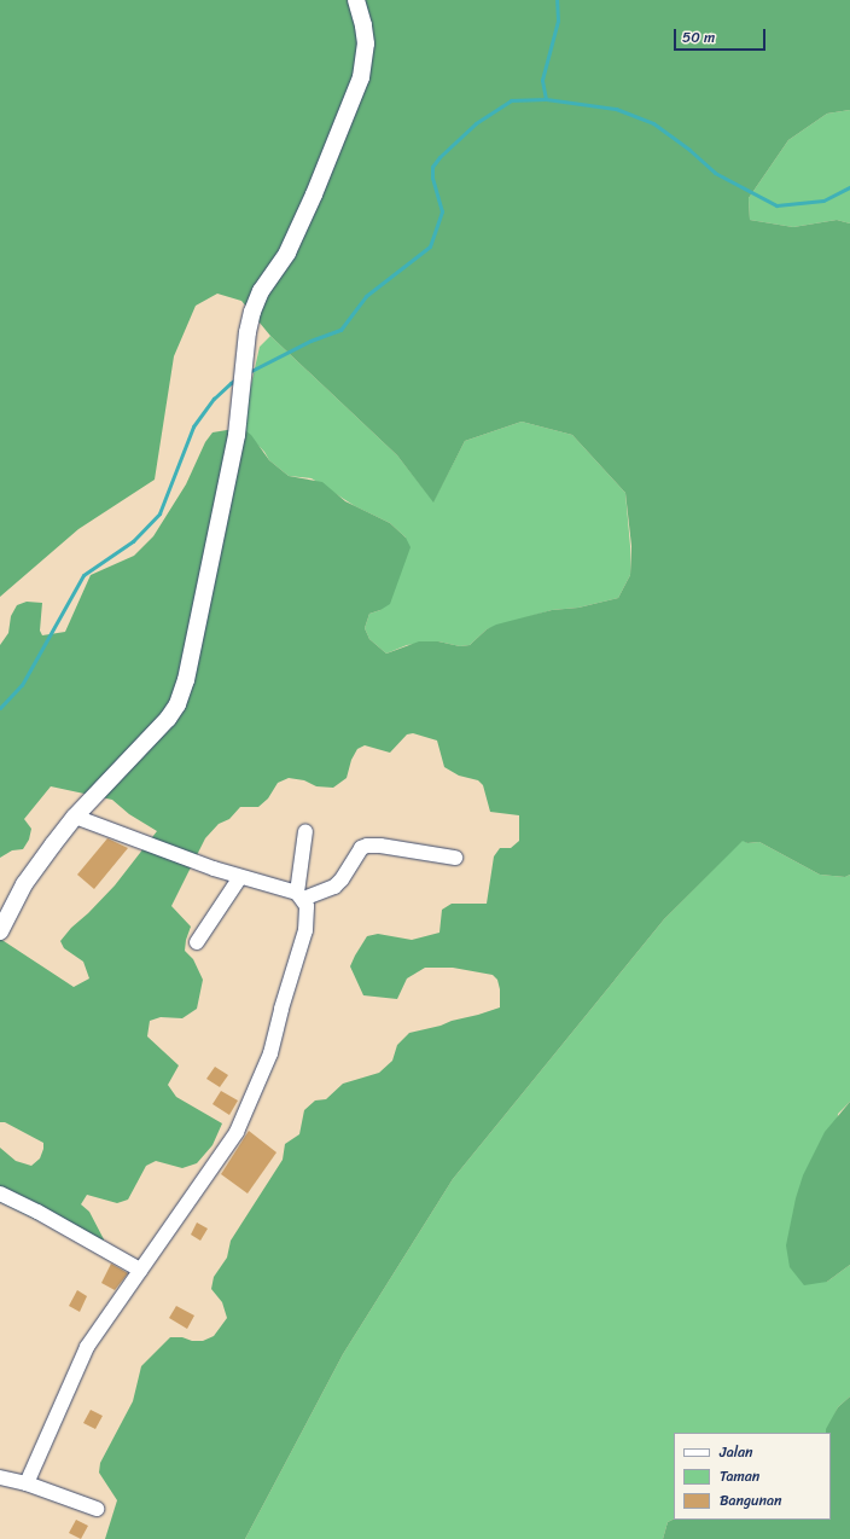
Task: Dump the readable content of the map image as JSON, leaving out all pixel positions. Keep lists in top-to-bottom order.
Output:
{
  "legend": ["Jalan", "Taman", "Bangunan"],
  "scale_bar": "50 m"
}
